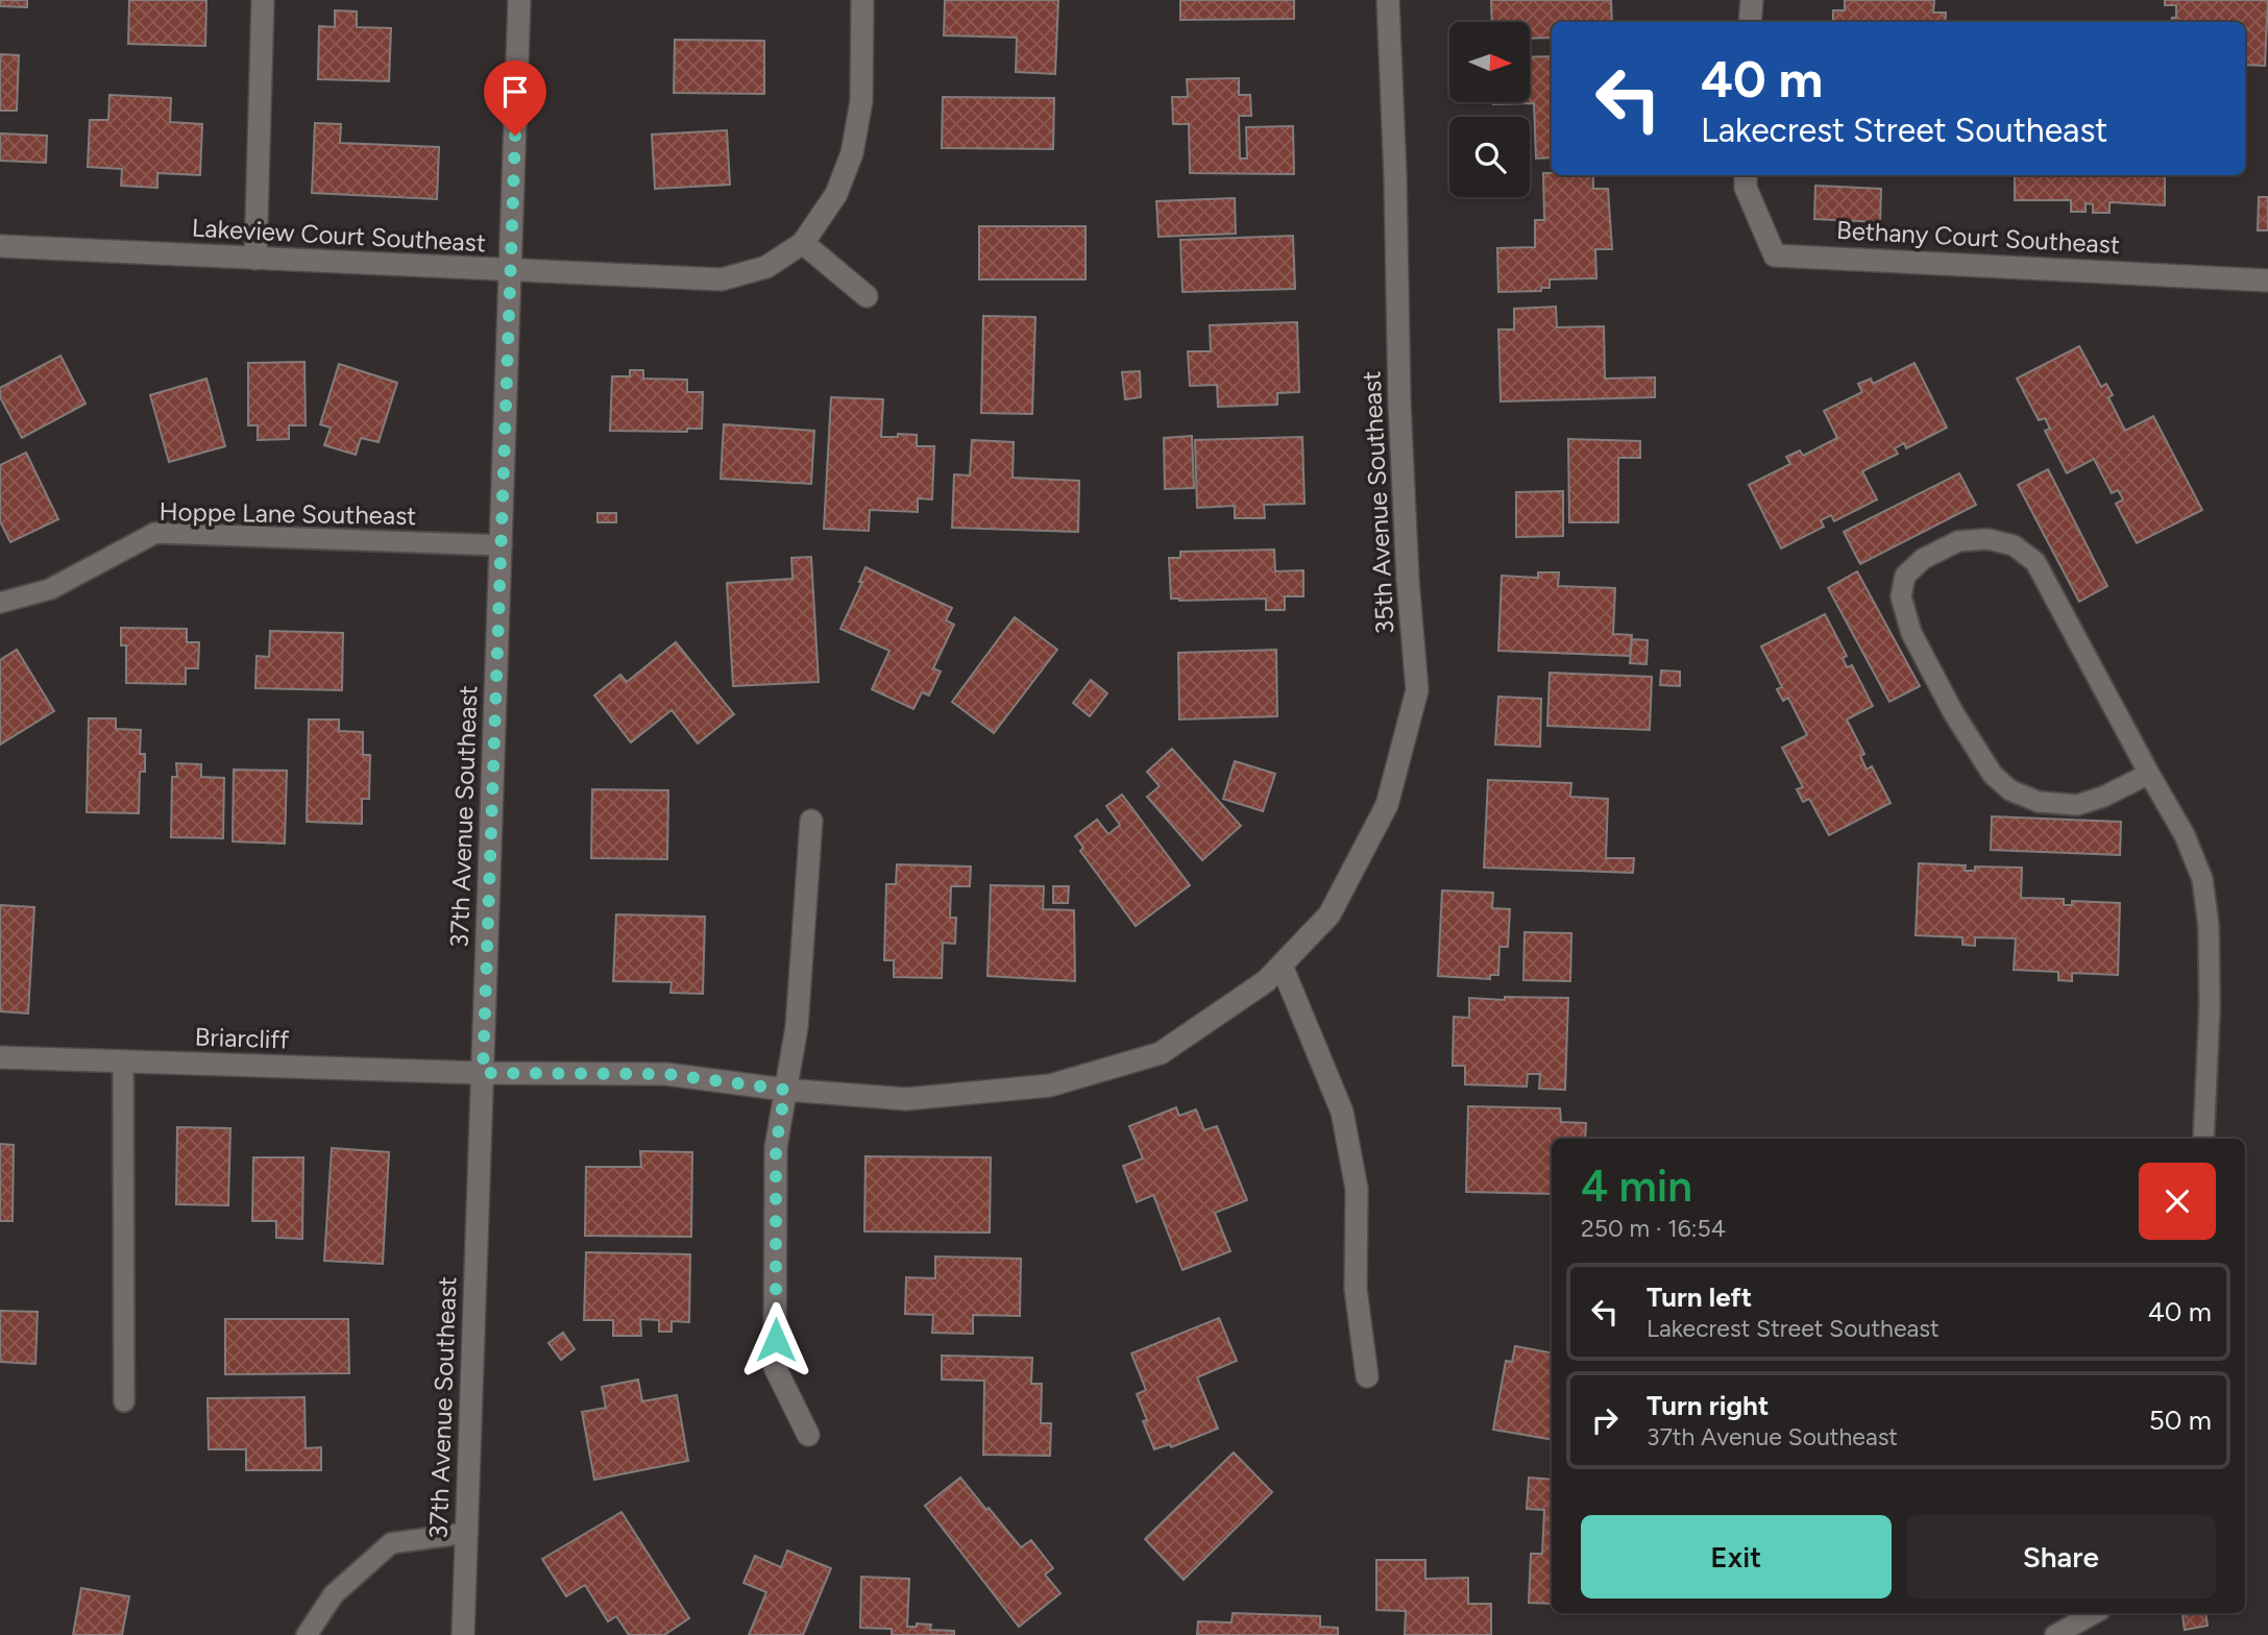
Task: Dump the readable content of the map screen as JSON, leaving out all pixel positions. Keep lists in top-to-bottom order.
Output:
{
  "streets": {
    "street": [
      "Lakeview Court Southeast",
      "Bethany Court Southeast",
      "35th Avenue Southeast",
      "37th Avenue Southeast",
      "Briarcliff"
    ],
    "lane": ["Hoppe Lane Southeast"]
  },
  "crossings": [
    ["Lakeview Court Southeast", "37th Avenue Southeast"],
    ["35th Avenue Southeast", "Briarcliff"],
    ["Hoppe Lane Southeast", "37th Avenue Southeast"],
    ["37th Avenue Southeast", "Briarcliff"]
  ],
  "north": "right",
  "page": {
    "turn": ["40 m", "Lakecrest Street Southeast"],
    "heading": ["4 min", "250 m · 16:54"],
    "list": [
      {
        "name": "Turn left",
        "note": "Lakecrest Street Southeast",
        "value": "40 m"
      },
      {
        "name": "Turn right",
        "note": "37th Avenue Southeast",
        "value": "50 m"
      }
    ],
    "buttons": ["Exit", "Share"]
  }
}
